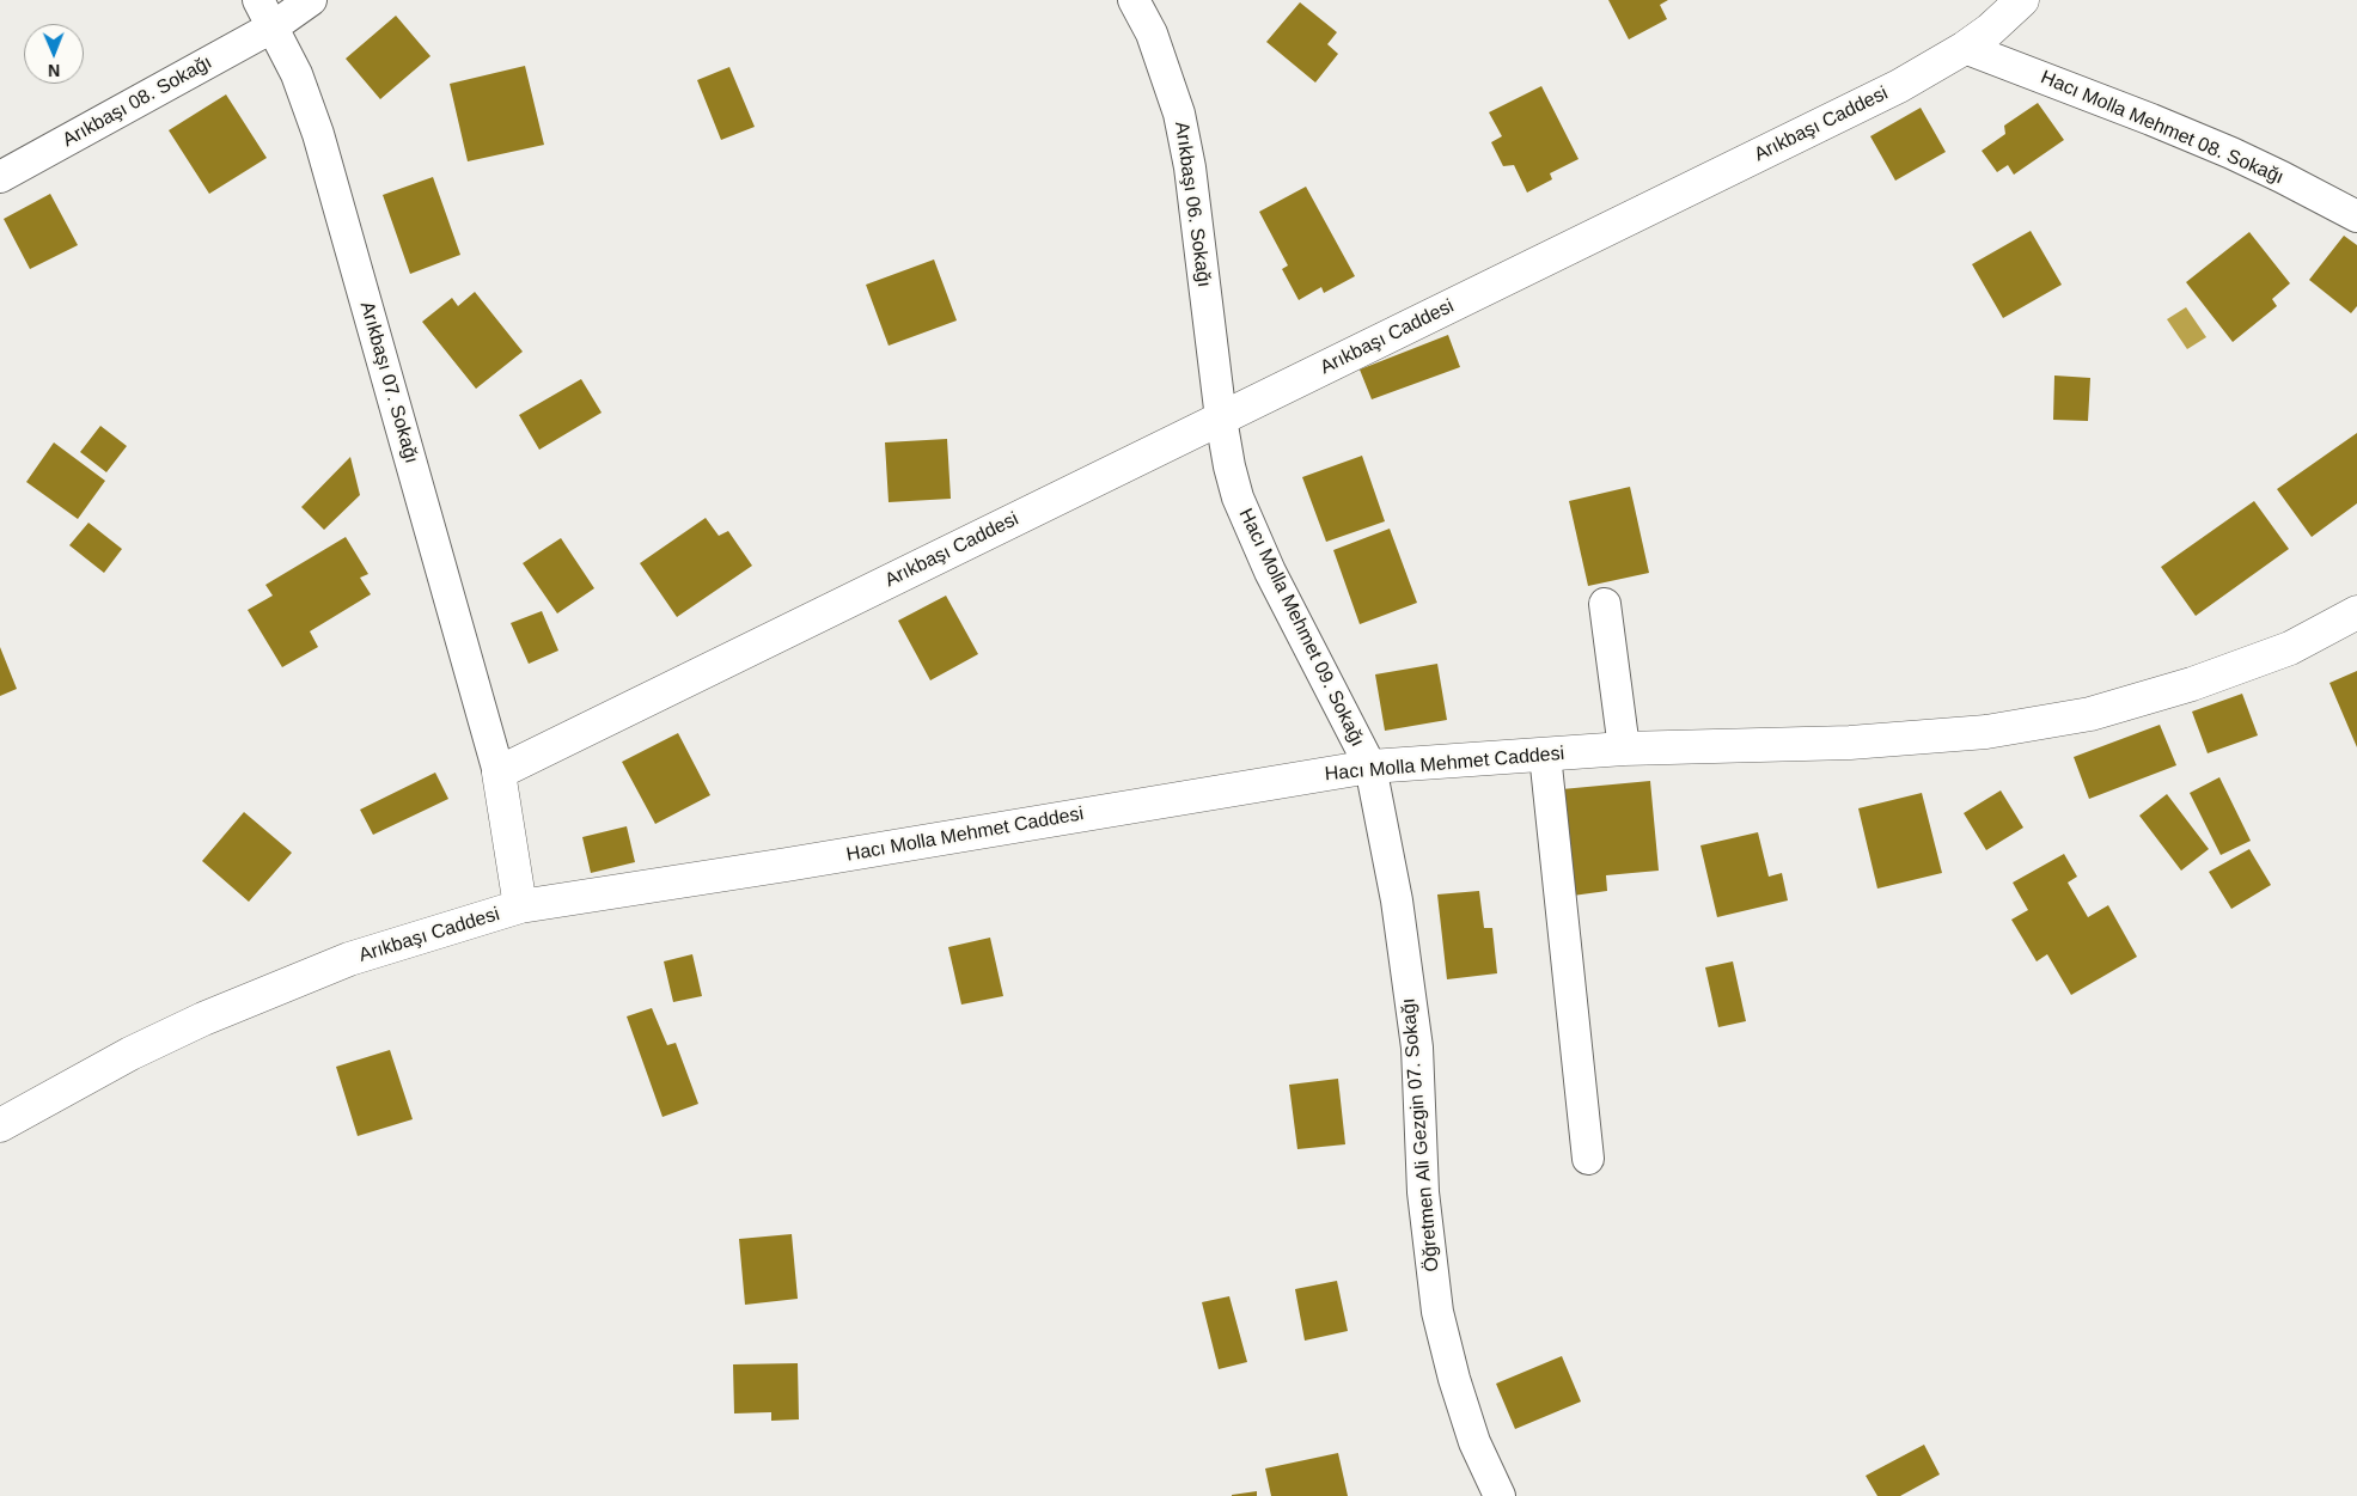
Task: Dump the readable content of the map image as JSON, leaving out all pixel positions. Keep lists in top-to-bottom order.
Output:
{
  "streets": {
    "street": [
      "Arıkbaşı 08. Sokağı",
      "Arıkbaşı Caddesi",
      "Hacı Molla Mehmet 08. Sokağı",
      "Arıkbaşı 06. Sokağı",
      "Arıkbaşı 07. Sokağı",
      "Hacı Molla Mehmet 09. Sokağı",
      "Hacı Molla Mehmet Caddesi",
      "Öğretmen Ali Gezgin 07. Sokağı"
    ]
  },
  "crossings": [
    ["Arıkbaşı 08. Sokağı", "Arıkbaşı 07. Sokağı"],
    ["Arıkbaşı Caddesi", "Hacı Molla Mehmet 08. Sokağı"],
    ["Arıkbaşı Caddesi", "Arıkbaşı 06. Sokağı"],
    ["Arıkbaşı Caddesi", "Arıkbaşı 07. Sokağı"],
    ["Arıkbaşı Caddesi", "Hacı Molla Mehmet 09. Sokağı"],
    ["Arıkbaşı Caddesi", "Hacı Molla Mehmet Caddesi"],
    ["Arıkbaşı 06. Sokağı", "Hacı Molla Mehmet 09. Sokağı"],
    ["Hacı Molla Mehmet 09. Sokağı", "Hacı Molla Mehmet Caddesi"],
    ["Hacı Molla Mehmet 09. Sokağı", "Öğretmen Ali Gezgin 07. Sokağı"],
    ["Hacı Molla Mehmet Caddesi", "Öğretmen Ali Gezgin 07. Sokağı"]
  ],
  "north": "bottom"
}
